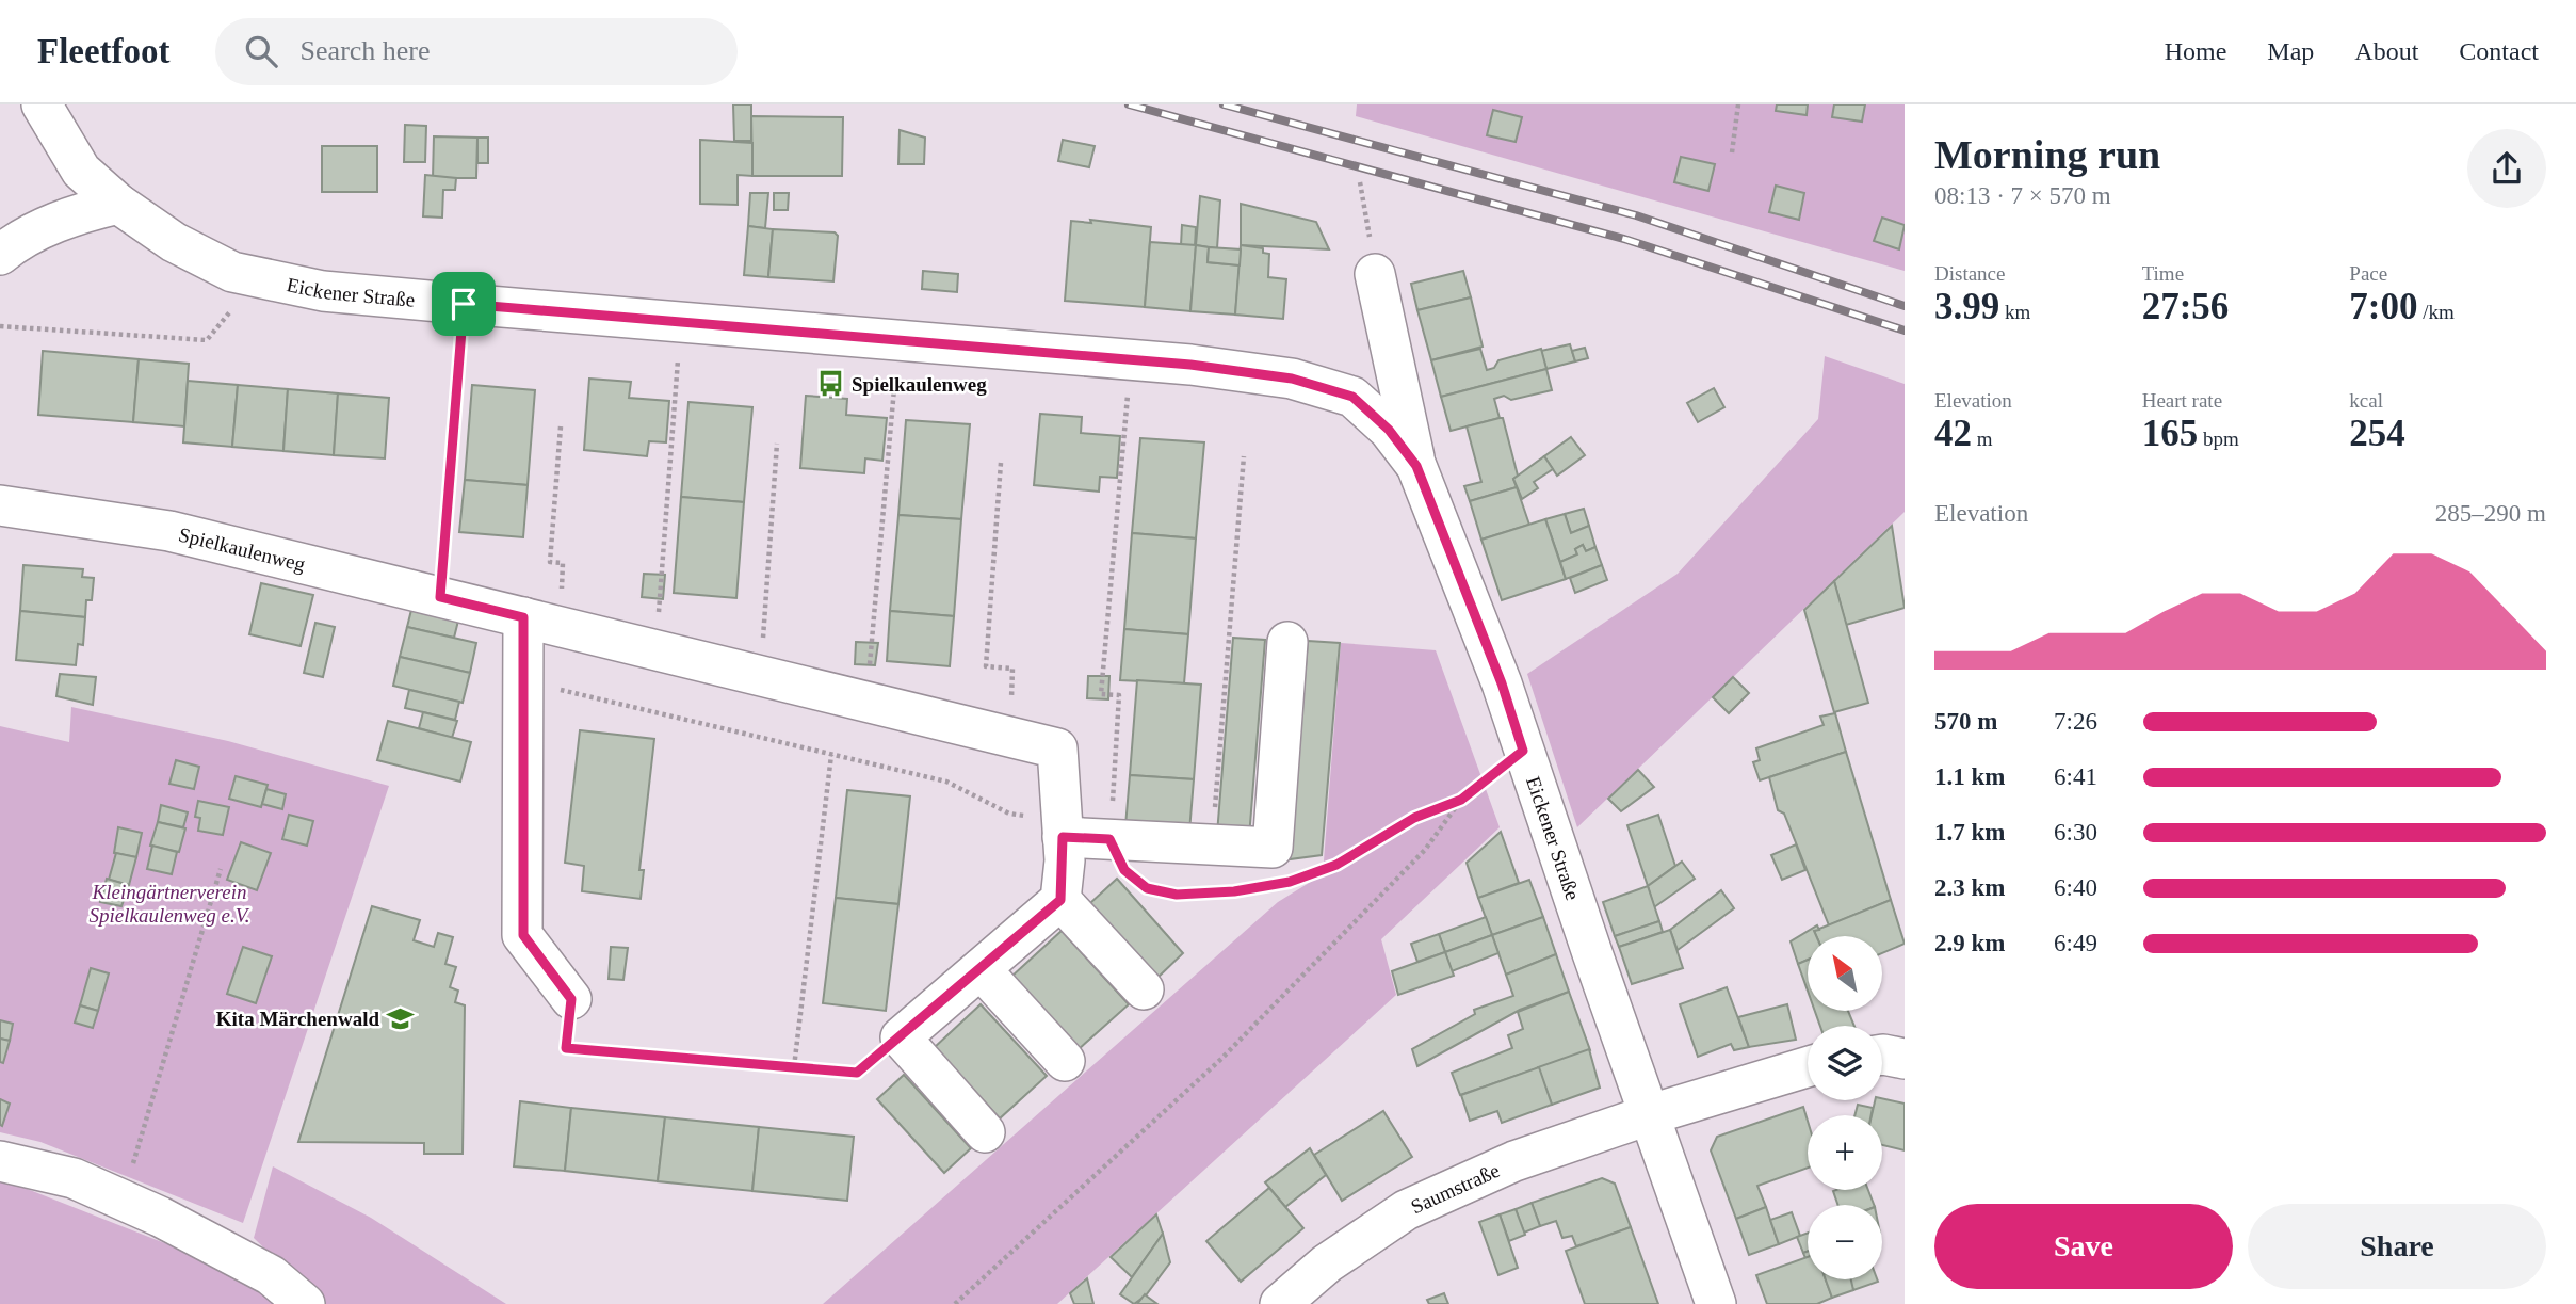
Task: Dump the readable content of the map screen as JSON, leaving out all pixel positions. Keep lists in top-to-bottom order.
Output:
{
  "streets": {
    "street": ["Eickener Straße", "Spielkaulenweg", "Saumstraße"]
  },
  "crossings": [
    ["Eickener Straße", "Saumstraße"]
  ],
  "parks": ["Kleingärtnerverein Spielkaulenweg e.V."],
  "places": {
    "bus stop": ["Spielkaulenweg"],
    "school or university": ["Kita Märchenwald"]
  },
  "north": "top left",
  "page": {
    "header": "Fleetfoot",
    "search": "Search here",
    "nav": [
      "Home",
      "Map",
      "About",
      "Contact"
    ],
    "heading": ["Morning run", "08:13 · 7 × 570 m"],
    "stats": [
      ["Distance", "3.99 km"],
      ["Time", "27:56"],
      ["Pace", "7:00 /km"],
      ["Elevation", "42 m"],
      ["Heart rate", "165 bpm"],
      ["kcal", "254"]
    ],
    "chart": ["Elevation", "285–290 m"],
    "list": [
      {
        "name": "570 m",
        "note": "7:26"
      },
      {
        "name": "1.1 km",
        "note": "6:41"
      },
      {
        "name": "1.7 km",
        "note": "6:30"
      },
      {
        "name": "2.3 km",
        "note": "6:40"
      },
      {
        "name": "2.9 km",
        "note": "6:49"
      }
    ],
    "map_buttons": ["+", "−"],
    "buttons": ["Save", "Share"]
  }
}
